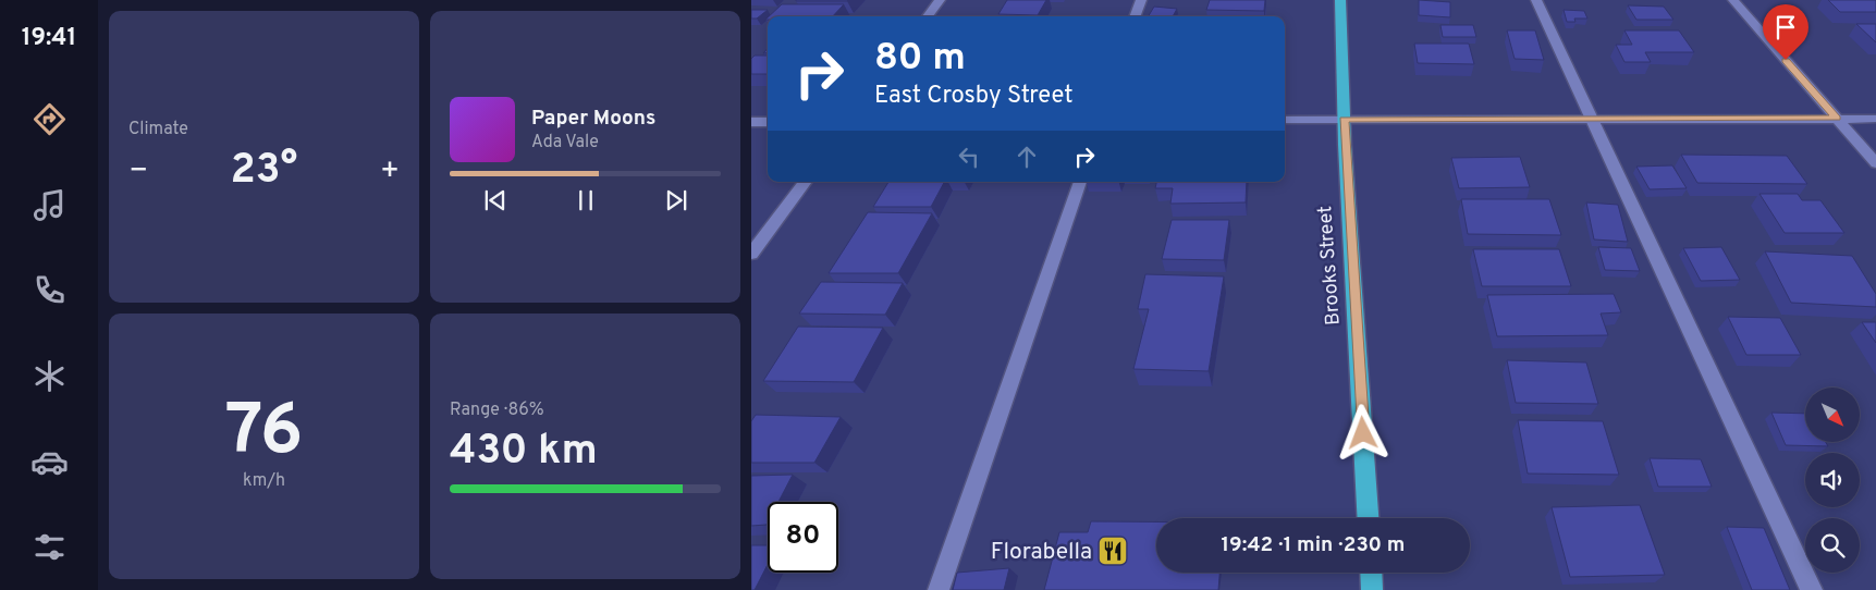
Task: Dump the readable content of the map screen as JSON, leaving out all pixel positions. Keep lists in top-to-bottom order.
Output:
{
  "streets": {
    "highway": ["Brooks Street"]
  },
  "places": {
    "restaurant": ["Florabella"]
  },
  "north": "bottom right",
  "page": {
    "tabs": "19:41",
    "tile": [
      "Climate",
      ["76", "km/h"],
      ["Range · 86%", "430 km"]
    ],
    "turn": ["80 m", "East Crosby Street"],
    "song": ["Paper Moons", "Ada Vale"],
    "heat": ["−", "23°", "+"],
    "limit": "80",
    "trip": "19:42 · 1 min · 230 m"
  }
}
